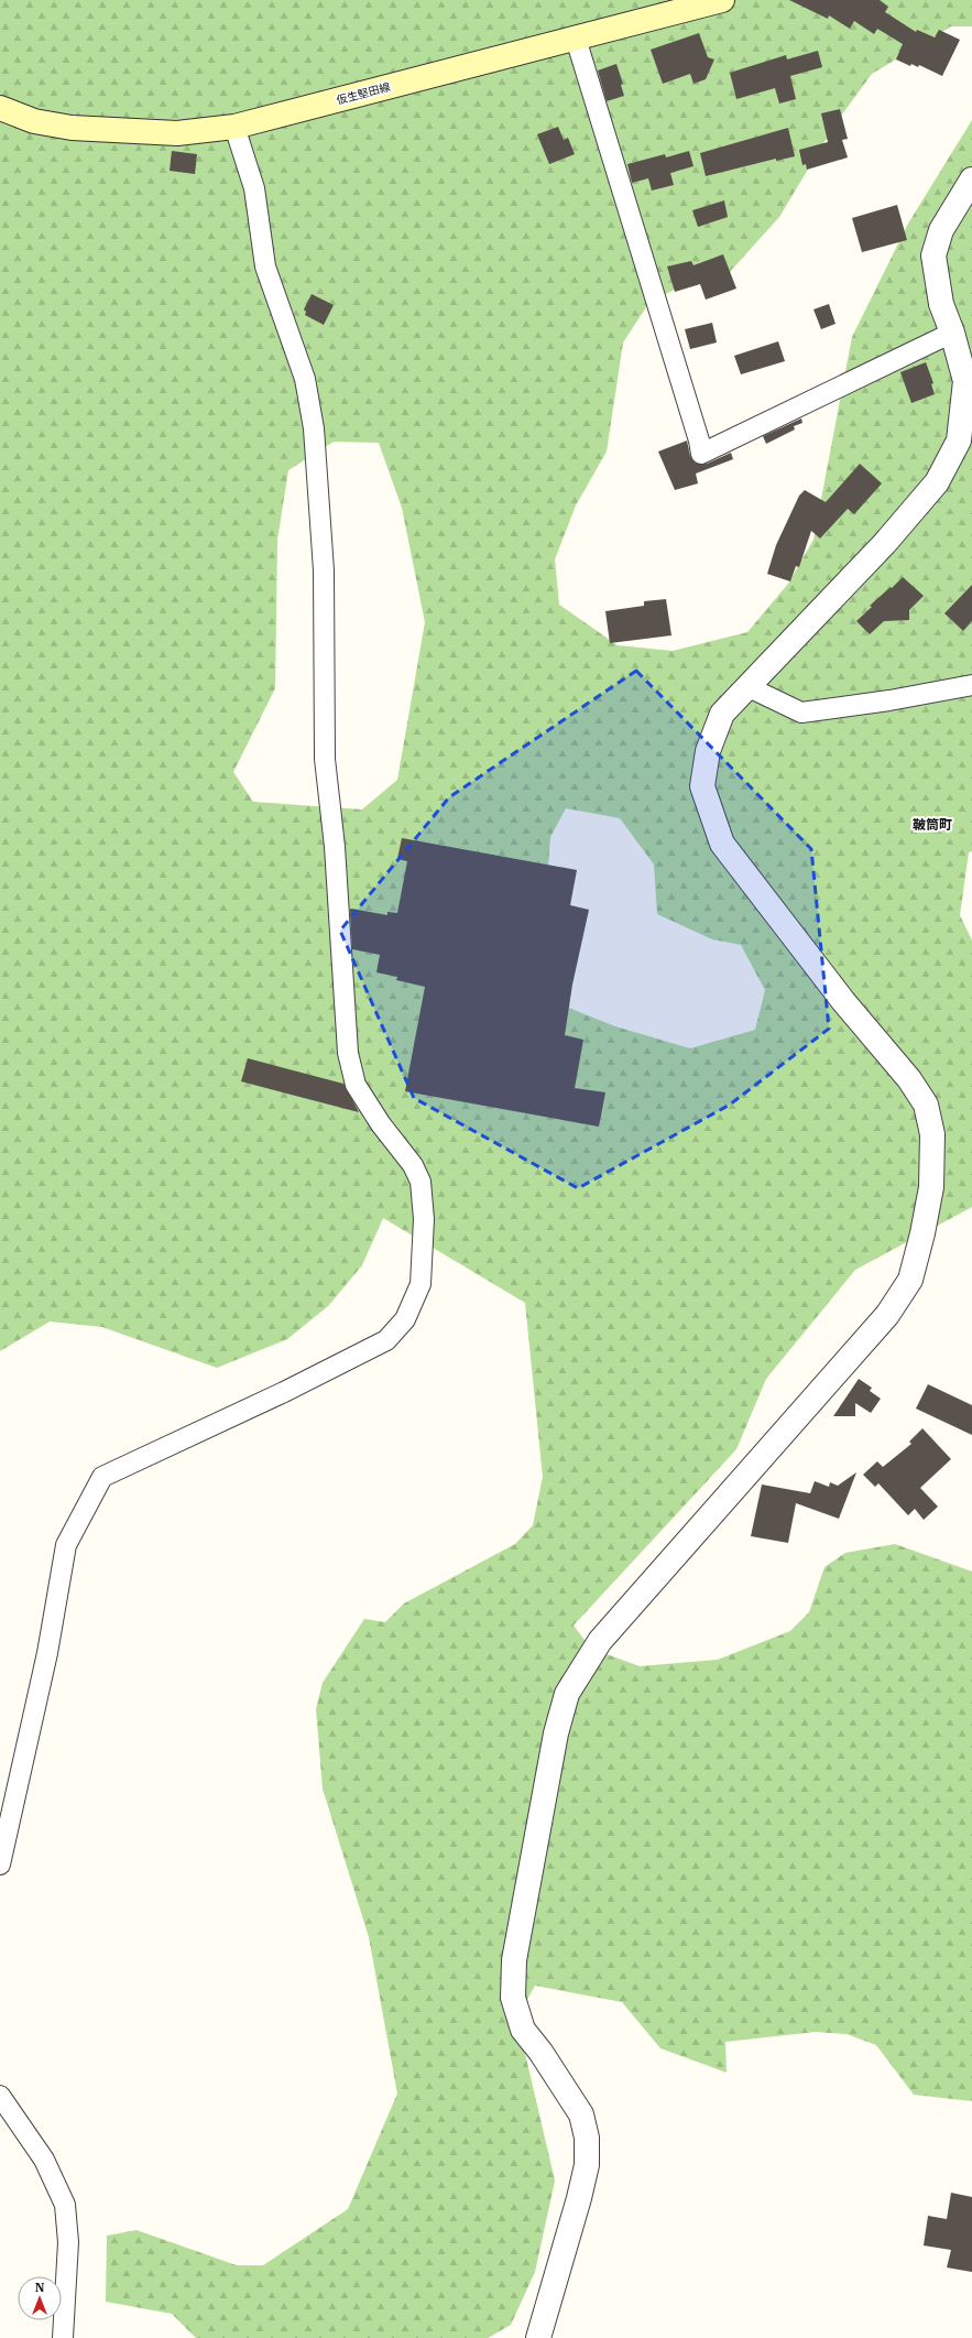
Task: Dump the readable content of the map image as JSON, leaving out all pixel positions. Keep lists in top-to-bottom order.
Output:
{
  "streets": {
    "main road": ["仮生堅田線"]
  },
  "districts": ["鞁筒町"],
  "north": "top"
}
